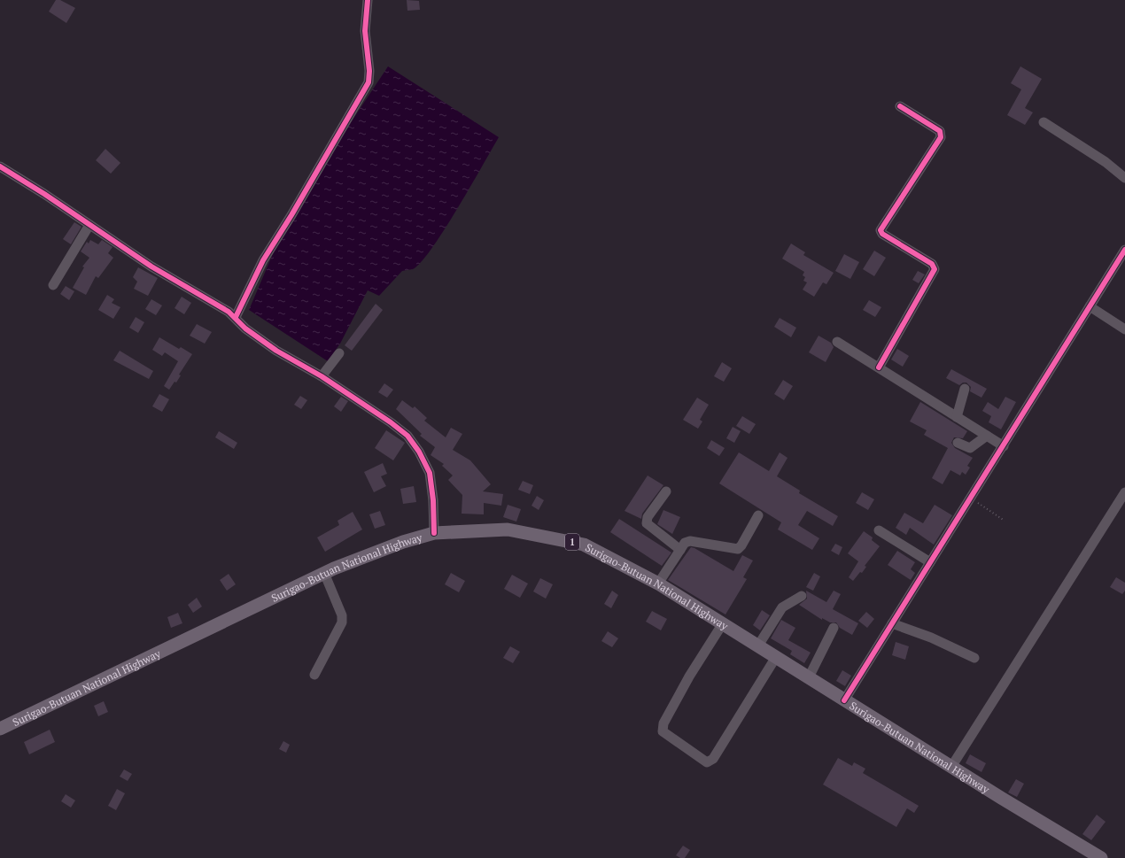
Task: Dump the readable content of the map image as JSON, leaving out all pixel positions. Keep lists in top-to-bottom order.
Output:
{
  "streets": {
    "highway": ["1", "Surigao-Butuan National Highway"]
  }
}
